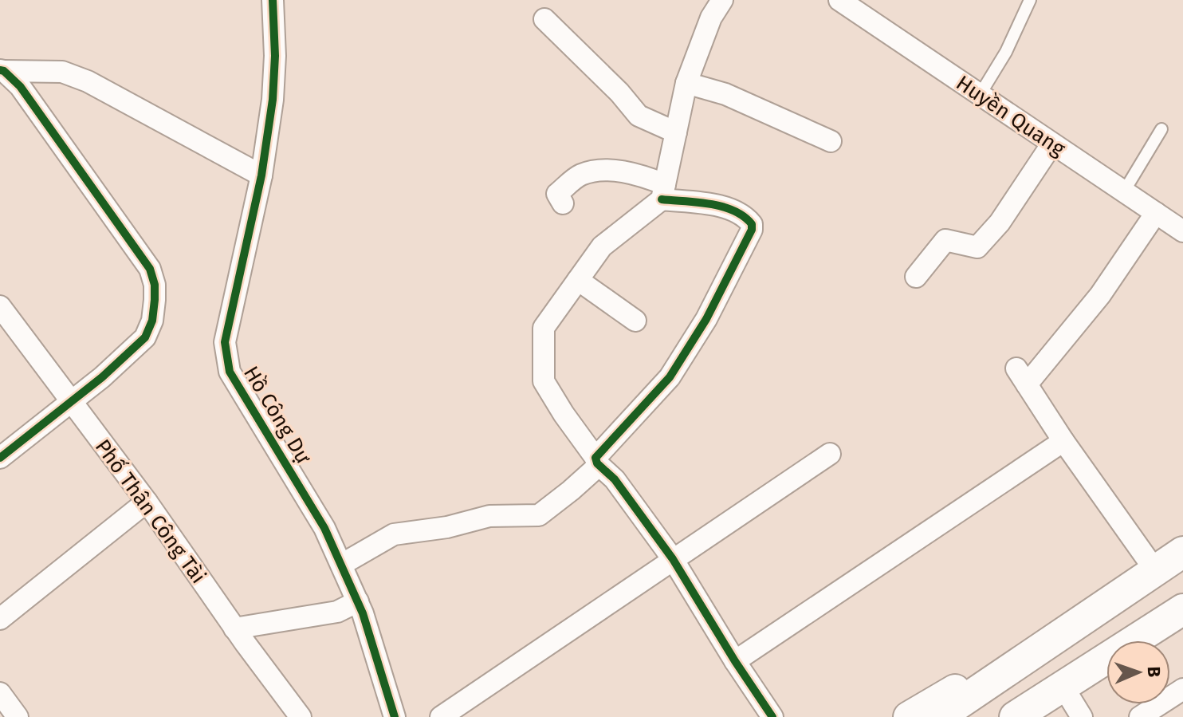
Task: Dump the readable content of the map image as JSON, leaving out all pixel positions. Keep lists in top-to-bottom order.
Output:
{
  "streets": {
    "street": ["Huyền Quang", "Hồ Công Dự", "Phố Thân Công Tài"]
  },
  "north": "right"
}
